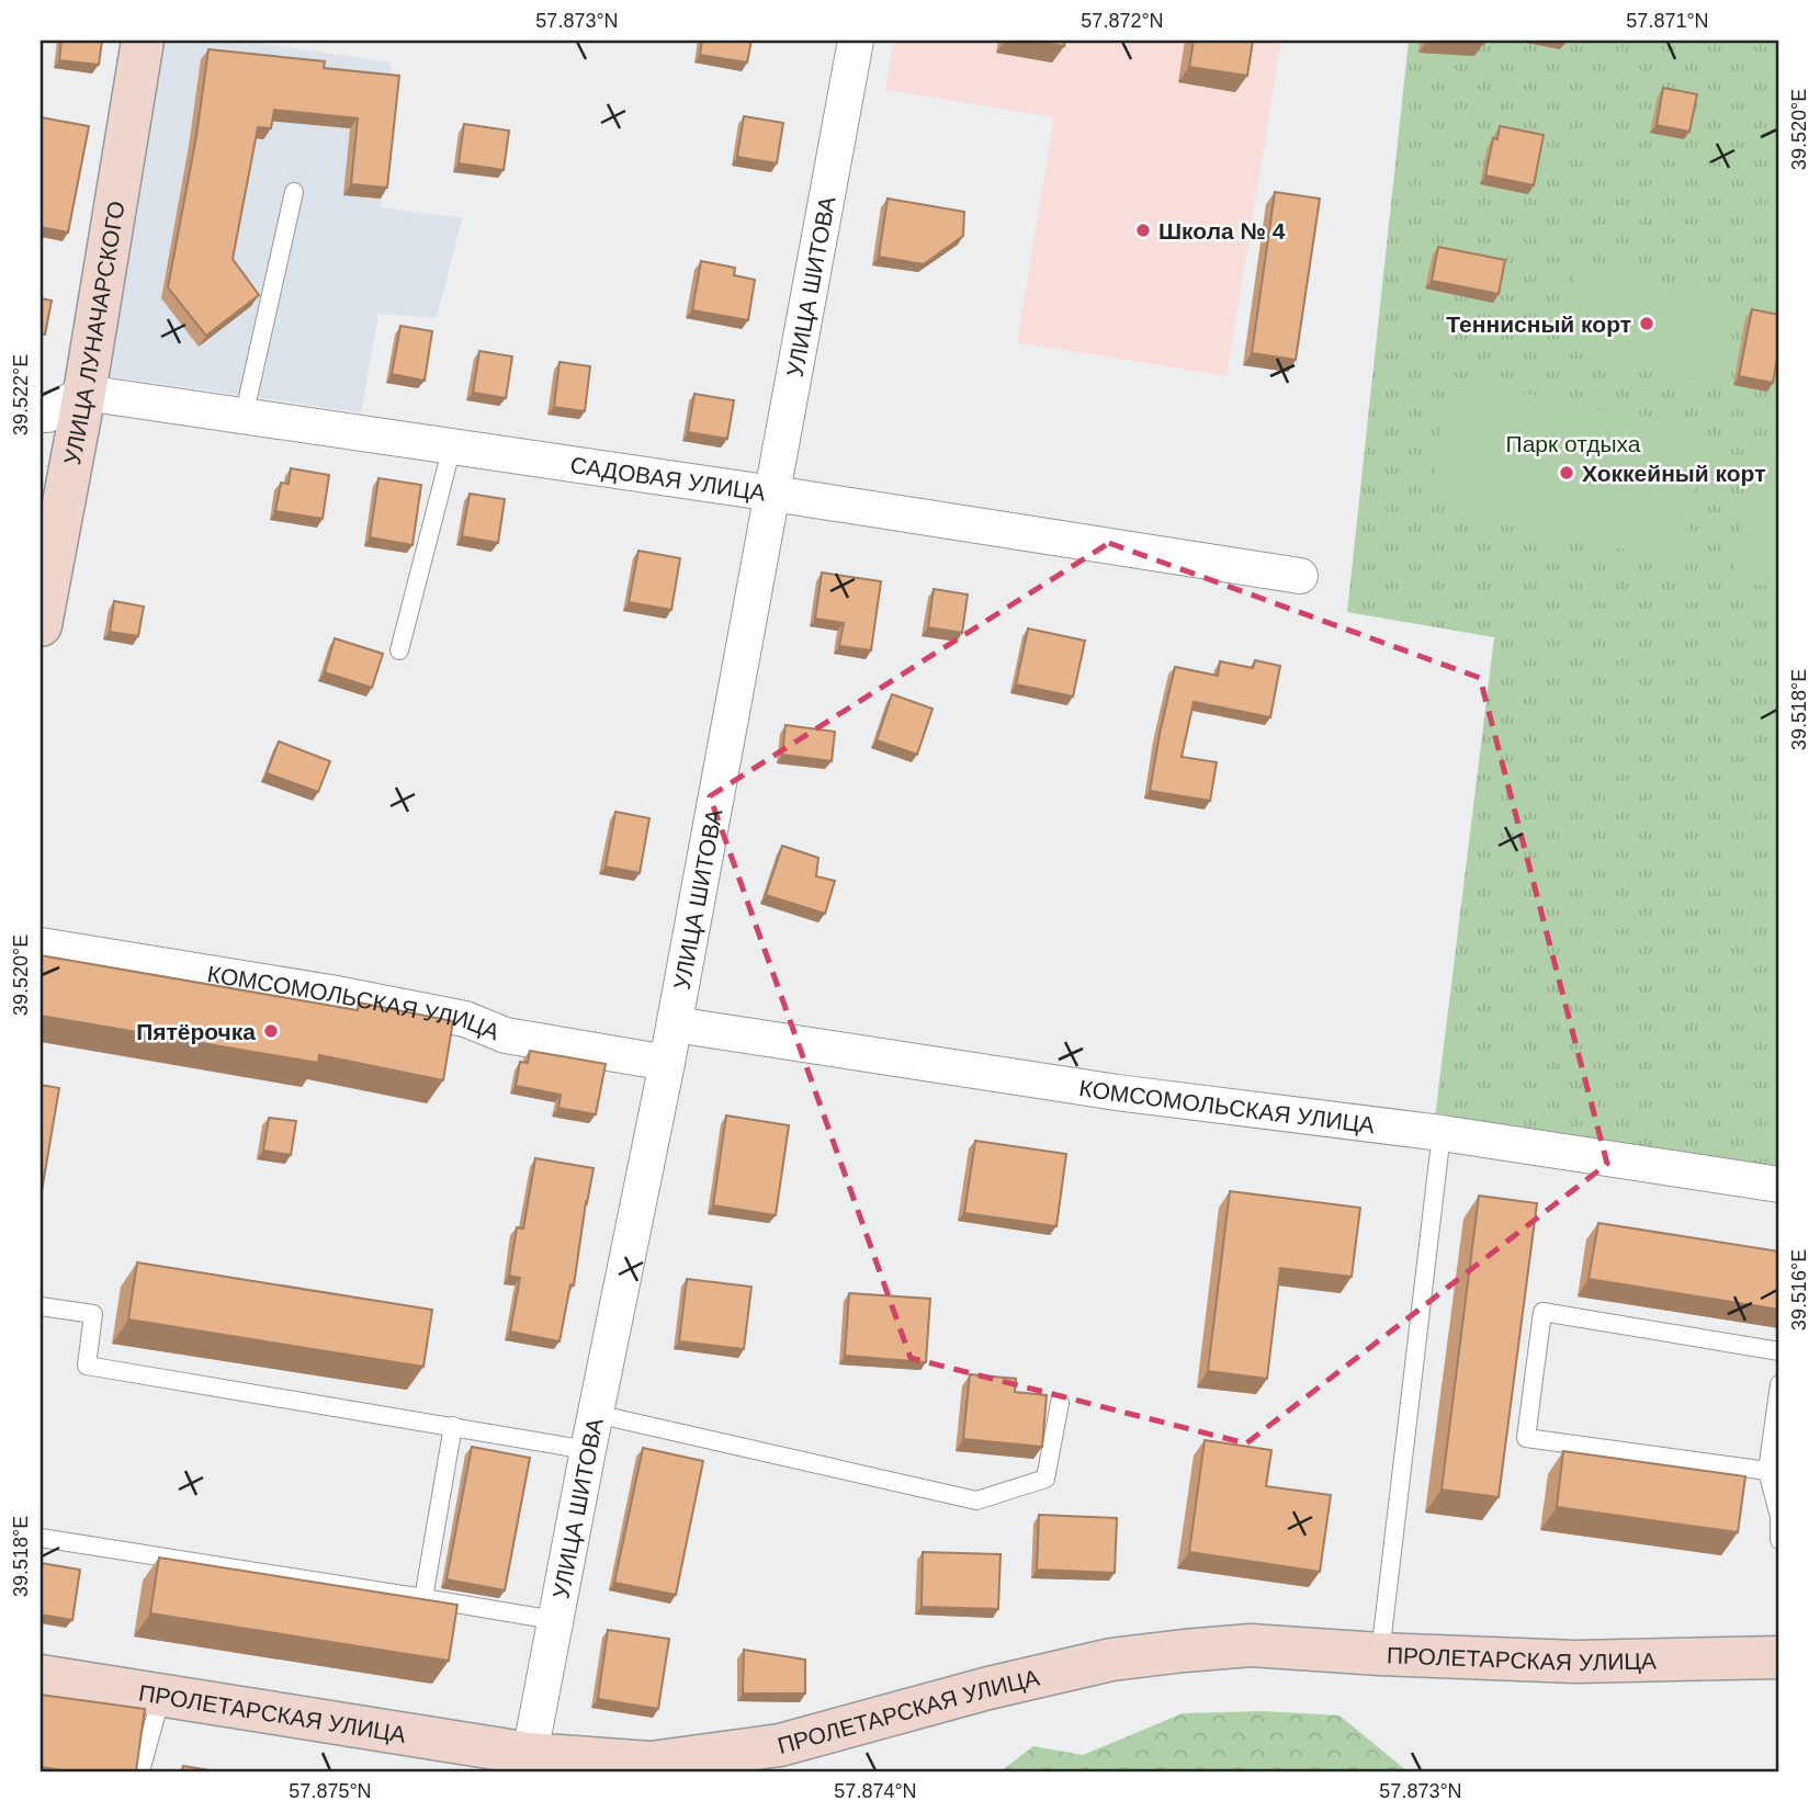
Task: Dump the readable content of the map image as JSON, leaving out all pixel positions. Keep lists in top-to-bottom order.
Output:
{
  "streets": {
    "street": [
      "УЛИЦА ШИТОВА",
      "УЛИЦА ЛУНАЧАРСКОГО",
      "САДОВАЯ УЛИЦА",
      "КОМСОМОЛЬСКАЯ УЛИЦА",
      "ПРОЛЕТАРСКАЯ УЛИЦА"
    ]
  },
  "crossings": [
    ["УЛИЦА ШИТОВА", "САДОВАЯ УЛИЦА"],
    ["УЛИЦА ШИТОВА", "КОМСОМОЛЬСКАЯ УЛИЦА"],
    ["УЛИЦА ШИТОВА", "ПРОЛЕТАРСКАЯ УЛИЦА"],
    ["УЛИЦА ЛУНАЧАРСКОГО", "САДОВАЯ УЛИЦА"]
  ],
  "parks": ["Парк отдыха"],
  "places": [
    "Школа № 4",
    "Теннисный корт",
    "Хоккейный корт",
    "Пятёрочка"
  ],
  "coordinates": [
    "57.873°N",
    "57.872°N",
    "57.871°N",
    "39.520°E",
    "39.522°E",
    "39.518°E",
    "39.516°E",
    "57.875°N",
    "57.874°N"
  ]
}
